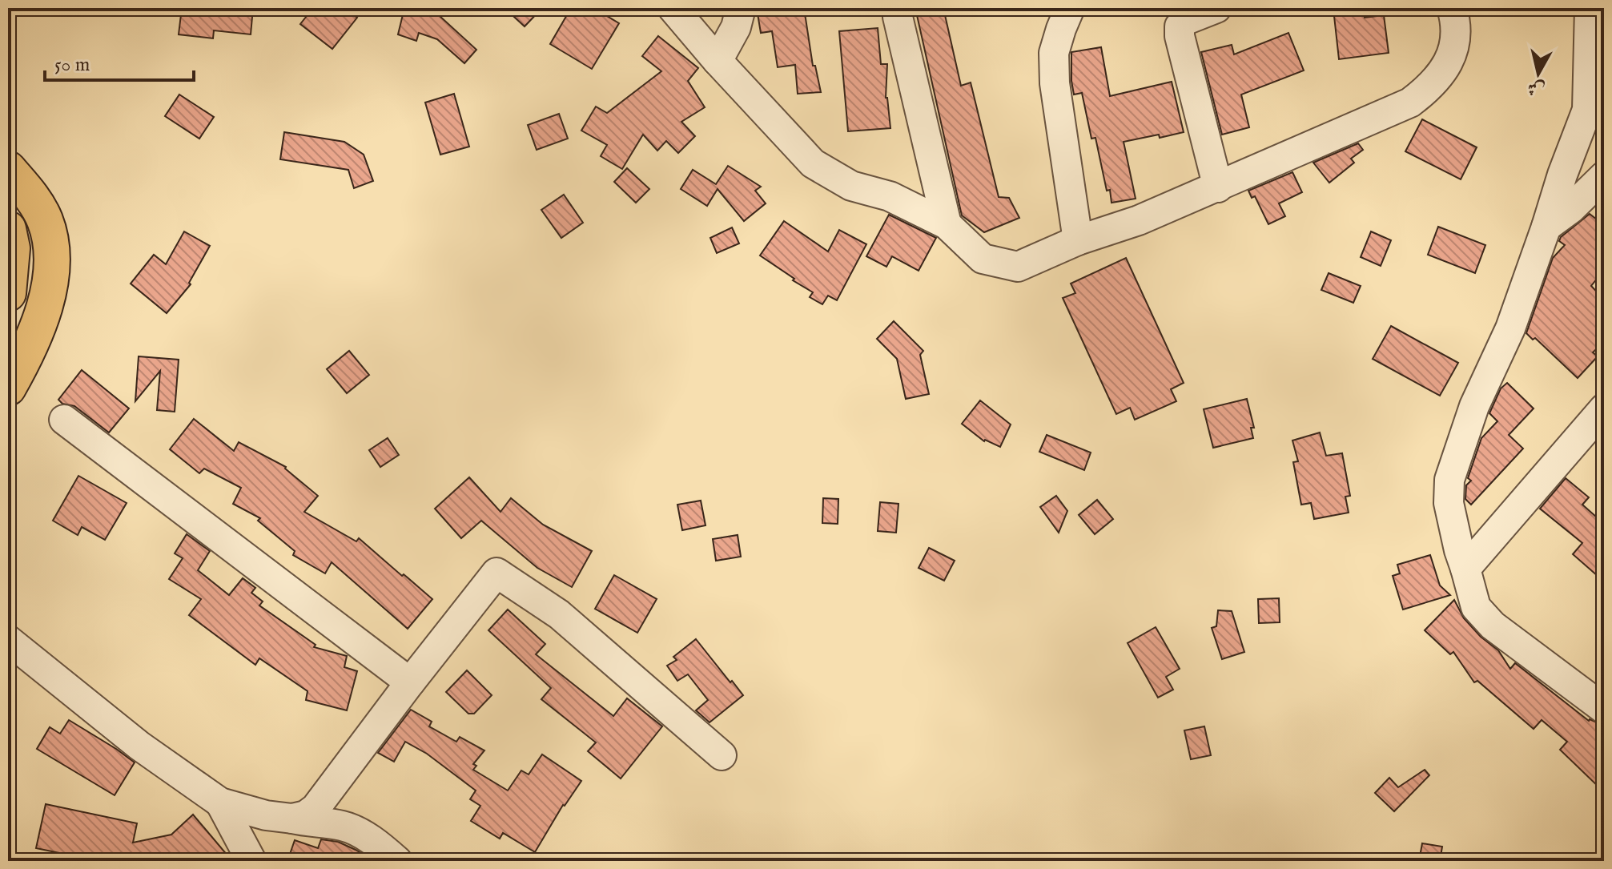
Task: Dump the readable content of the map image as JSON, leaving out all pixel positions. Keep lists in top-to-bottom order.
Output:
{
  "scale_bar": "50 m",
  "north": "bottom"
}
